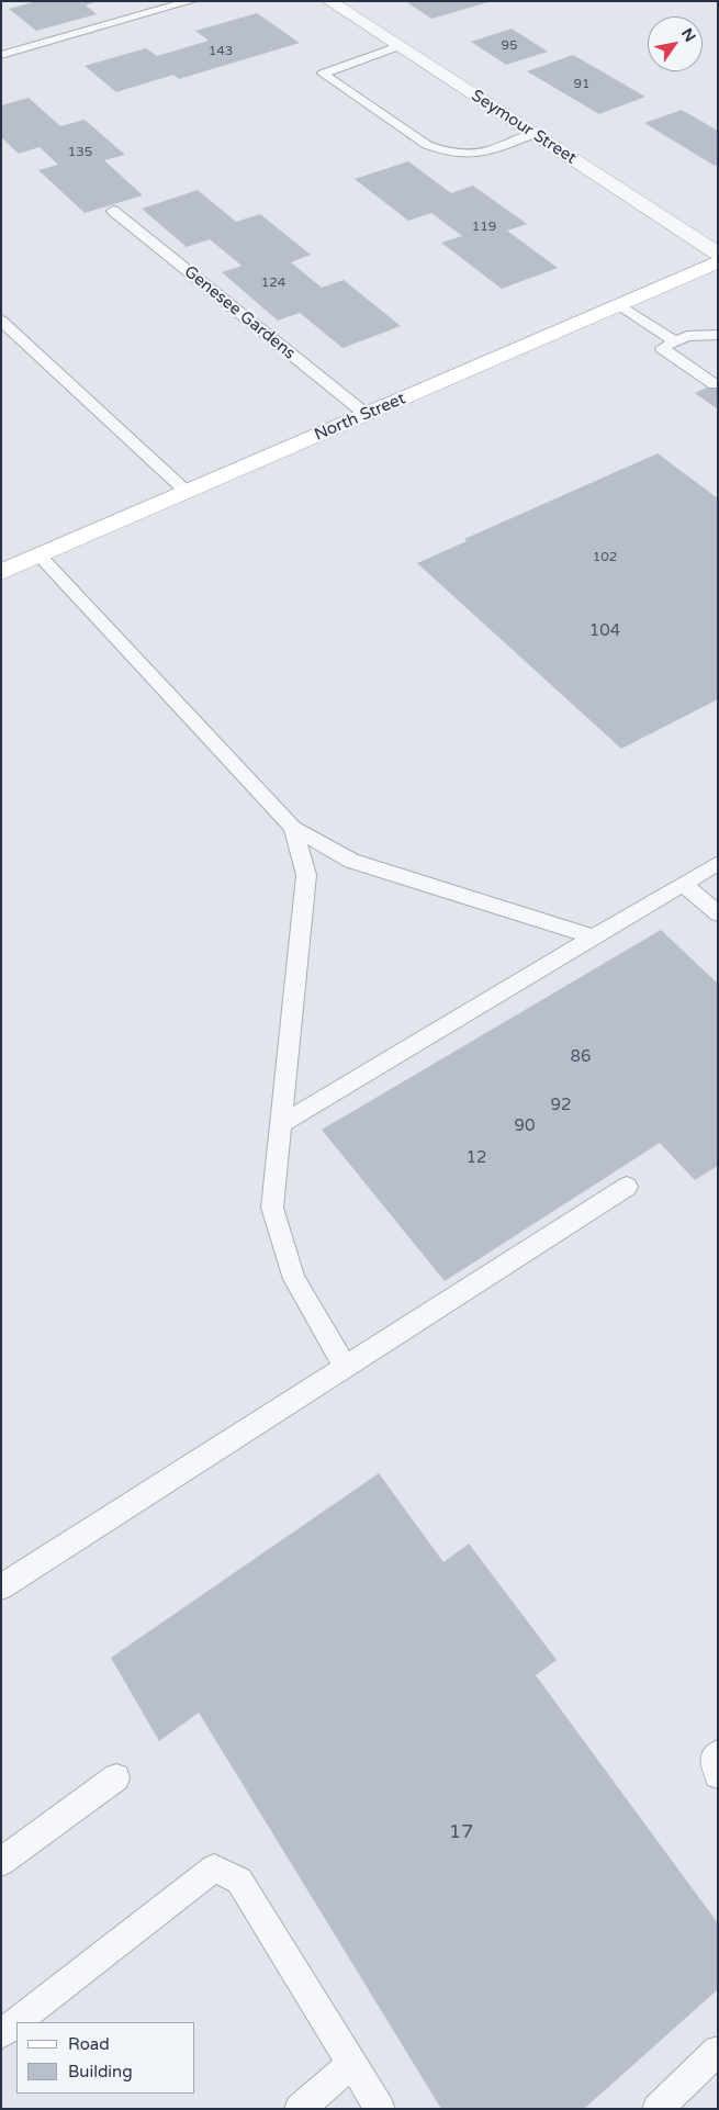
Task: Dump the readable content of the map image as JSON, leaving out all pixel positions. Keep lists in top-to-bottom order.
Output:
{
  "streets": {
    "main road": ["North Street"],
    "street": ["Seymour Street"],
    "lane": ["Genesee Gardens"]
  },
  "crossings": [
    ["Genesee Gardens", "North Street"]
  ],
  "house_numbers": [
    "95",
    "143",
    "91",
    "135",
    "119",
    "124",
    "102",
    "104",
    "86",
    "92",
    "90",
    "12",
    "17"
  ],
  "legend": ["Road", "Building"],
  "north": "top right"
}
